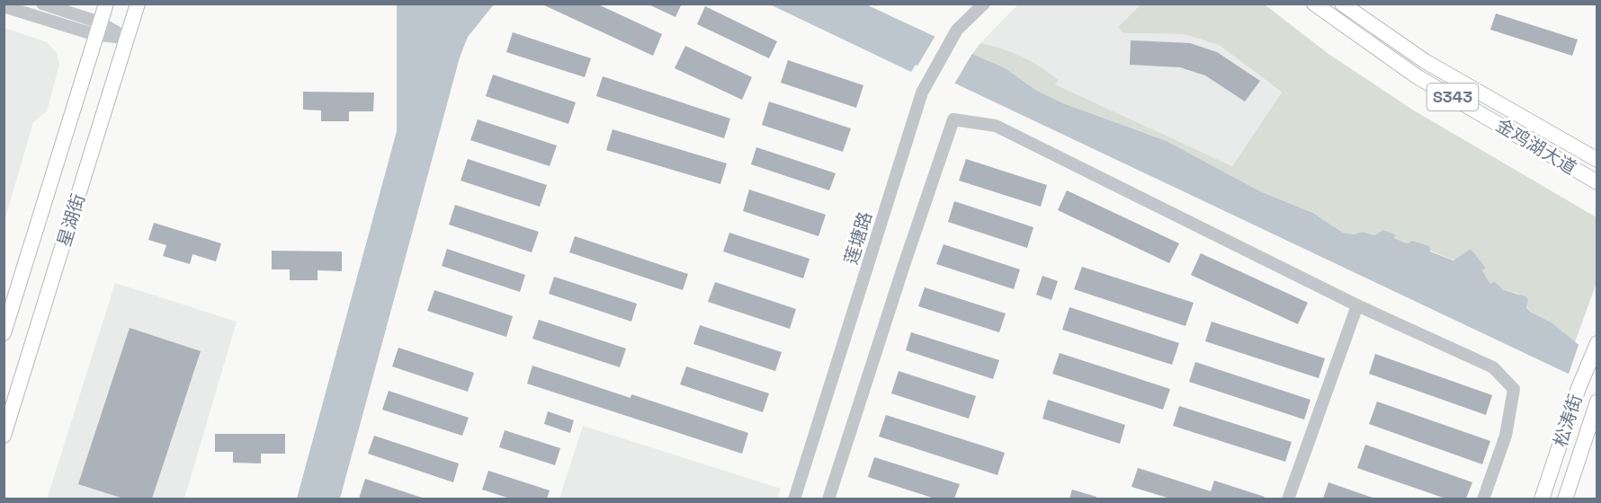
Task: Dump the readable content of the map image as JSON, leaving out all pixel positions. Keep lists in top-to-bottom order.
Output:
{
  "streets": {
    "main road": [
      "S343",
      "金鸡湖大道",
      "星湖街",
      "松涛街"
    ],
    "street": ["莲塘路"]
  }
}
